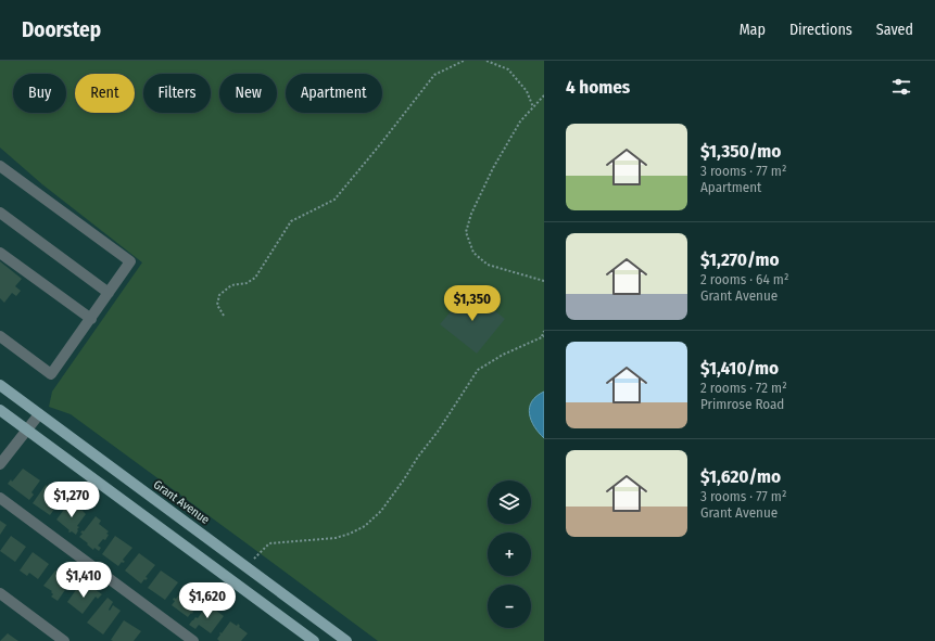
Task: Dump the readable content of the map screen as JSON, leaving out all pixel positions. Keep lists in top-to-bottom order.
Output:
{
  "streets": {
    "main road": ["Grant Avenue"]
  },
  "page": {
    "header": "Doorstep",
    "nav": ["Map", "Directions", "Saved"],
    "heading": "4 homes",
    "chip": [
      "Buy",
      "Rent",
      "Filters",
      "New",
      "Apartment"
    ],
    "list": [
      {
        "name": "$1,350/mo",
        "note": "3 rooms · 77 m² · Apartment"
      },
      {
        "name": "$1,270/mo",
        "note": "2 rooms · 64 m² · Grant Avenue"
      },
      {
        "name": "$1,410/mo",
        "note": "2 rooms · 72 m² · Primrose Road"
      },
      {
        "name": "$1,620/mo",
        "note": "3 rooms · 77 m² · Grant Avenue"
      }
    ],
    "price": [
      "$1,350",
      "$1,270",
      "$1,410",
      "$1,620"
    ],
    "map_buttons": ["+", "−"]
  }
}
